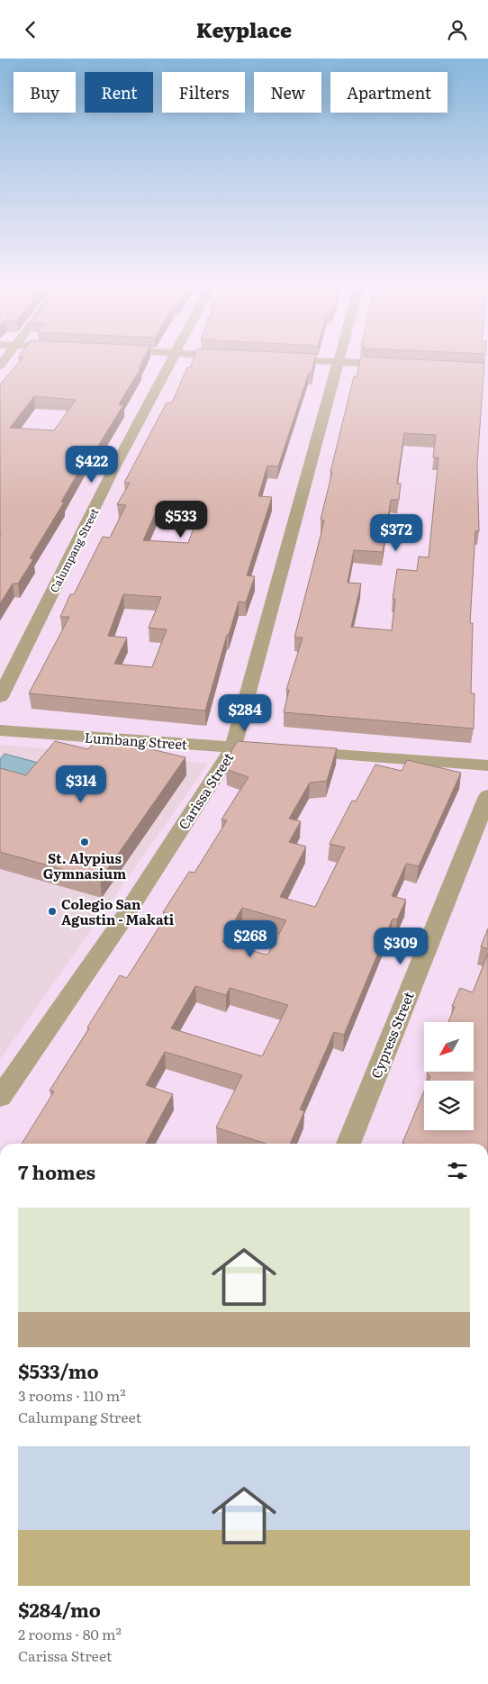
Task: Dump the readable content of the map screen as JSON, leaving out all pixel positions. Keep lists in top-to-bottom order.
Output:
{
  "streets": {
    "street": [
      "Calumpang Street",
      "Lumbang Street",
      "Carissa Street",
      "Cypress Street"
    ]
  },
  "crossings": [
    ["Lumbang Street", "Carissa Street"]
  ],
  "places": ["St. Alypius Gymnasium", "Colegio San Agustin - Makati"],
  "north": "bottom left",
  "page": {
    "header": "Keyplace",
    "chip": [
      "Buy",
      "Rent",
      "Filters",
      "New",
      "Apartment"
    ],
    "price": [
      "$422",
      "$533",
      "$372",
      "$284",
      "$314",
      "$268",
      "$309"
    ],
    "heading": "7 homes",
    "list": [
      {
        "name": "$533/mo",
        "note": "3 rooms · 110 m² · Calumpang Street"
      },
      {
        "name": "$284/mo",
        "note": "2 rooms · 80 m² · Carissa Street"
      }
    ]
  }
}
